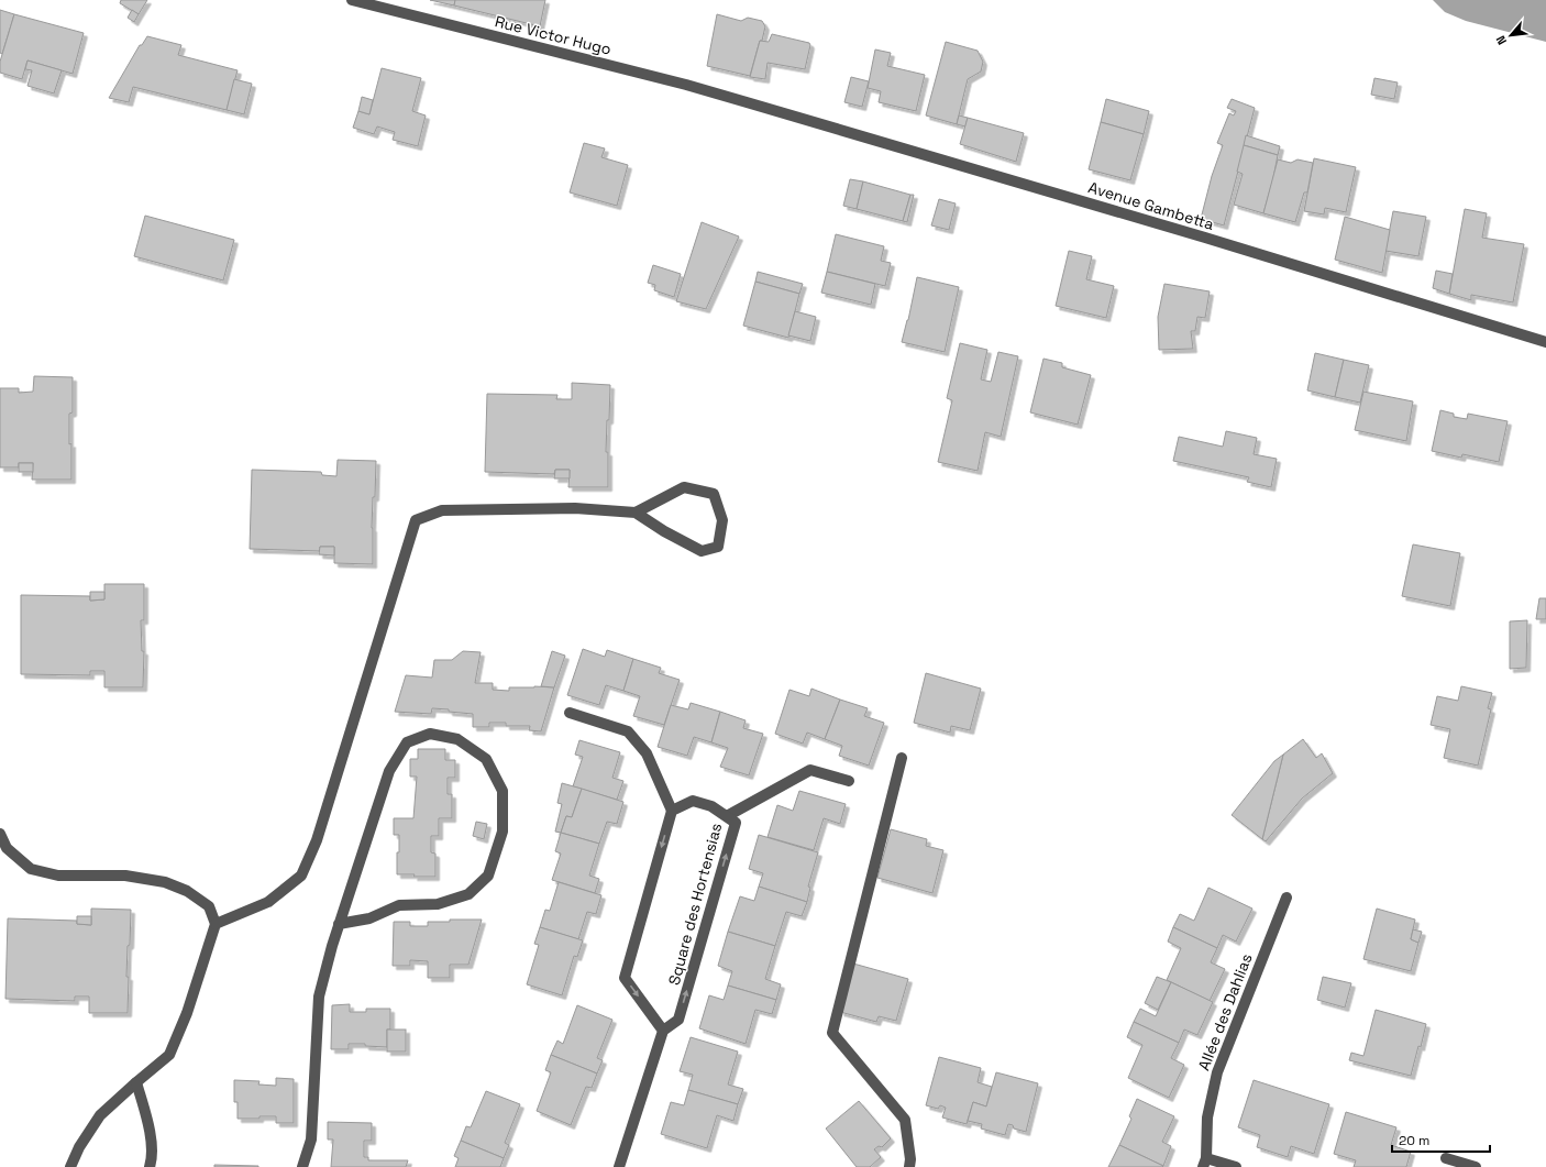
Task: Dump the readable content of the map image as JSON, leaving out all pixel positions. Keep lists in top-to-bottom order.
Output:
{
  "streets": {
    "street": [
      "Rue Victor Hugo",
      "Avenue Gambetta",
      "Square des Hortensias",
      "Allée des Dahlias"
    ]
  },
  "crossings": [
    ["Rue Victor Hugo", "Avenue Gambetta"]
  ],
  "one_way": ["Square des Hortensias"],
  "scale_bar": "20 m",
  "north": "bottom left"
}
